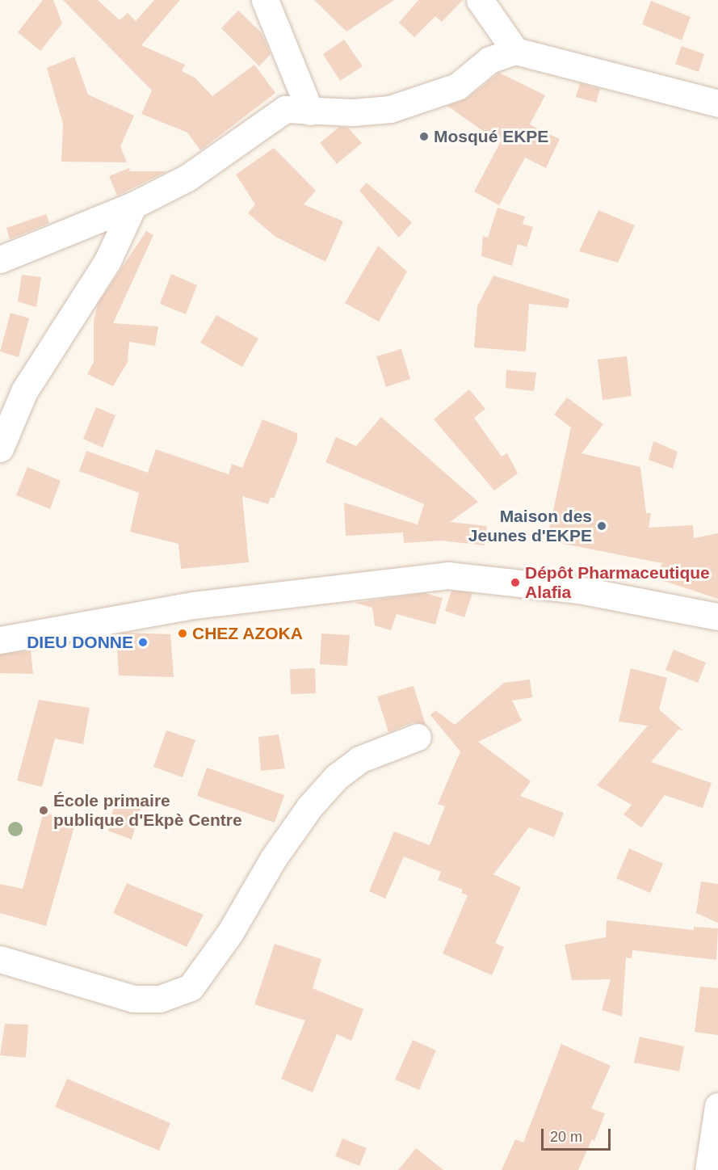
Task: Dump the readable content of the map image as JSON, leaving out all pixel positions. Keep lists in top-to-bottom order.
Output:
{
  "places": [
    "Mosqué EKPE",
    "Maison des Jeunes d'EKPE",
    "Dépôt Pharmaceutique Alafia",
    "CHEZ AZOKA",
    "DIEU DONNE",
    "École primaire publique d'Ekpè Centre"
  ],
  "scale_bar": "20 m"
}
